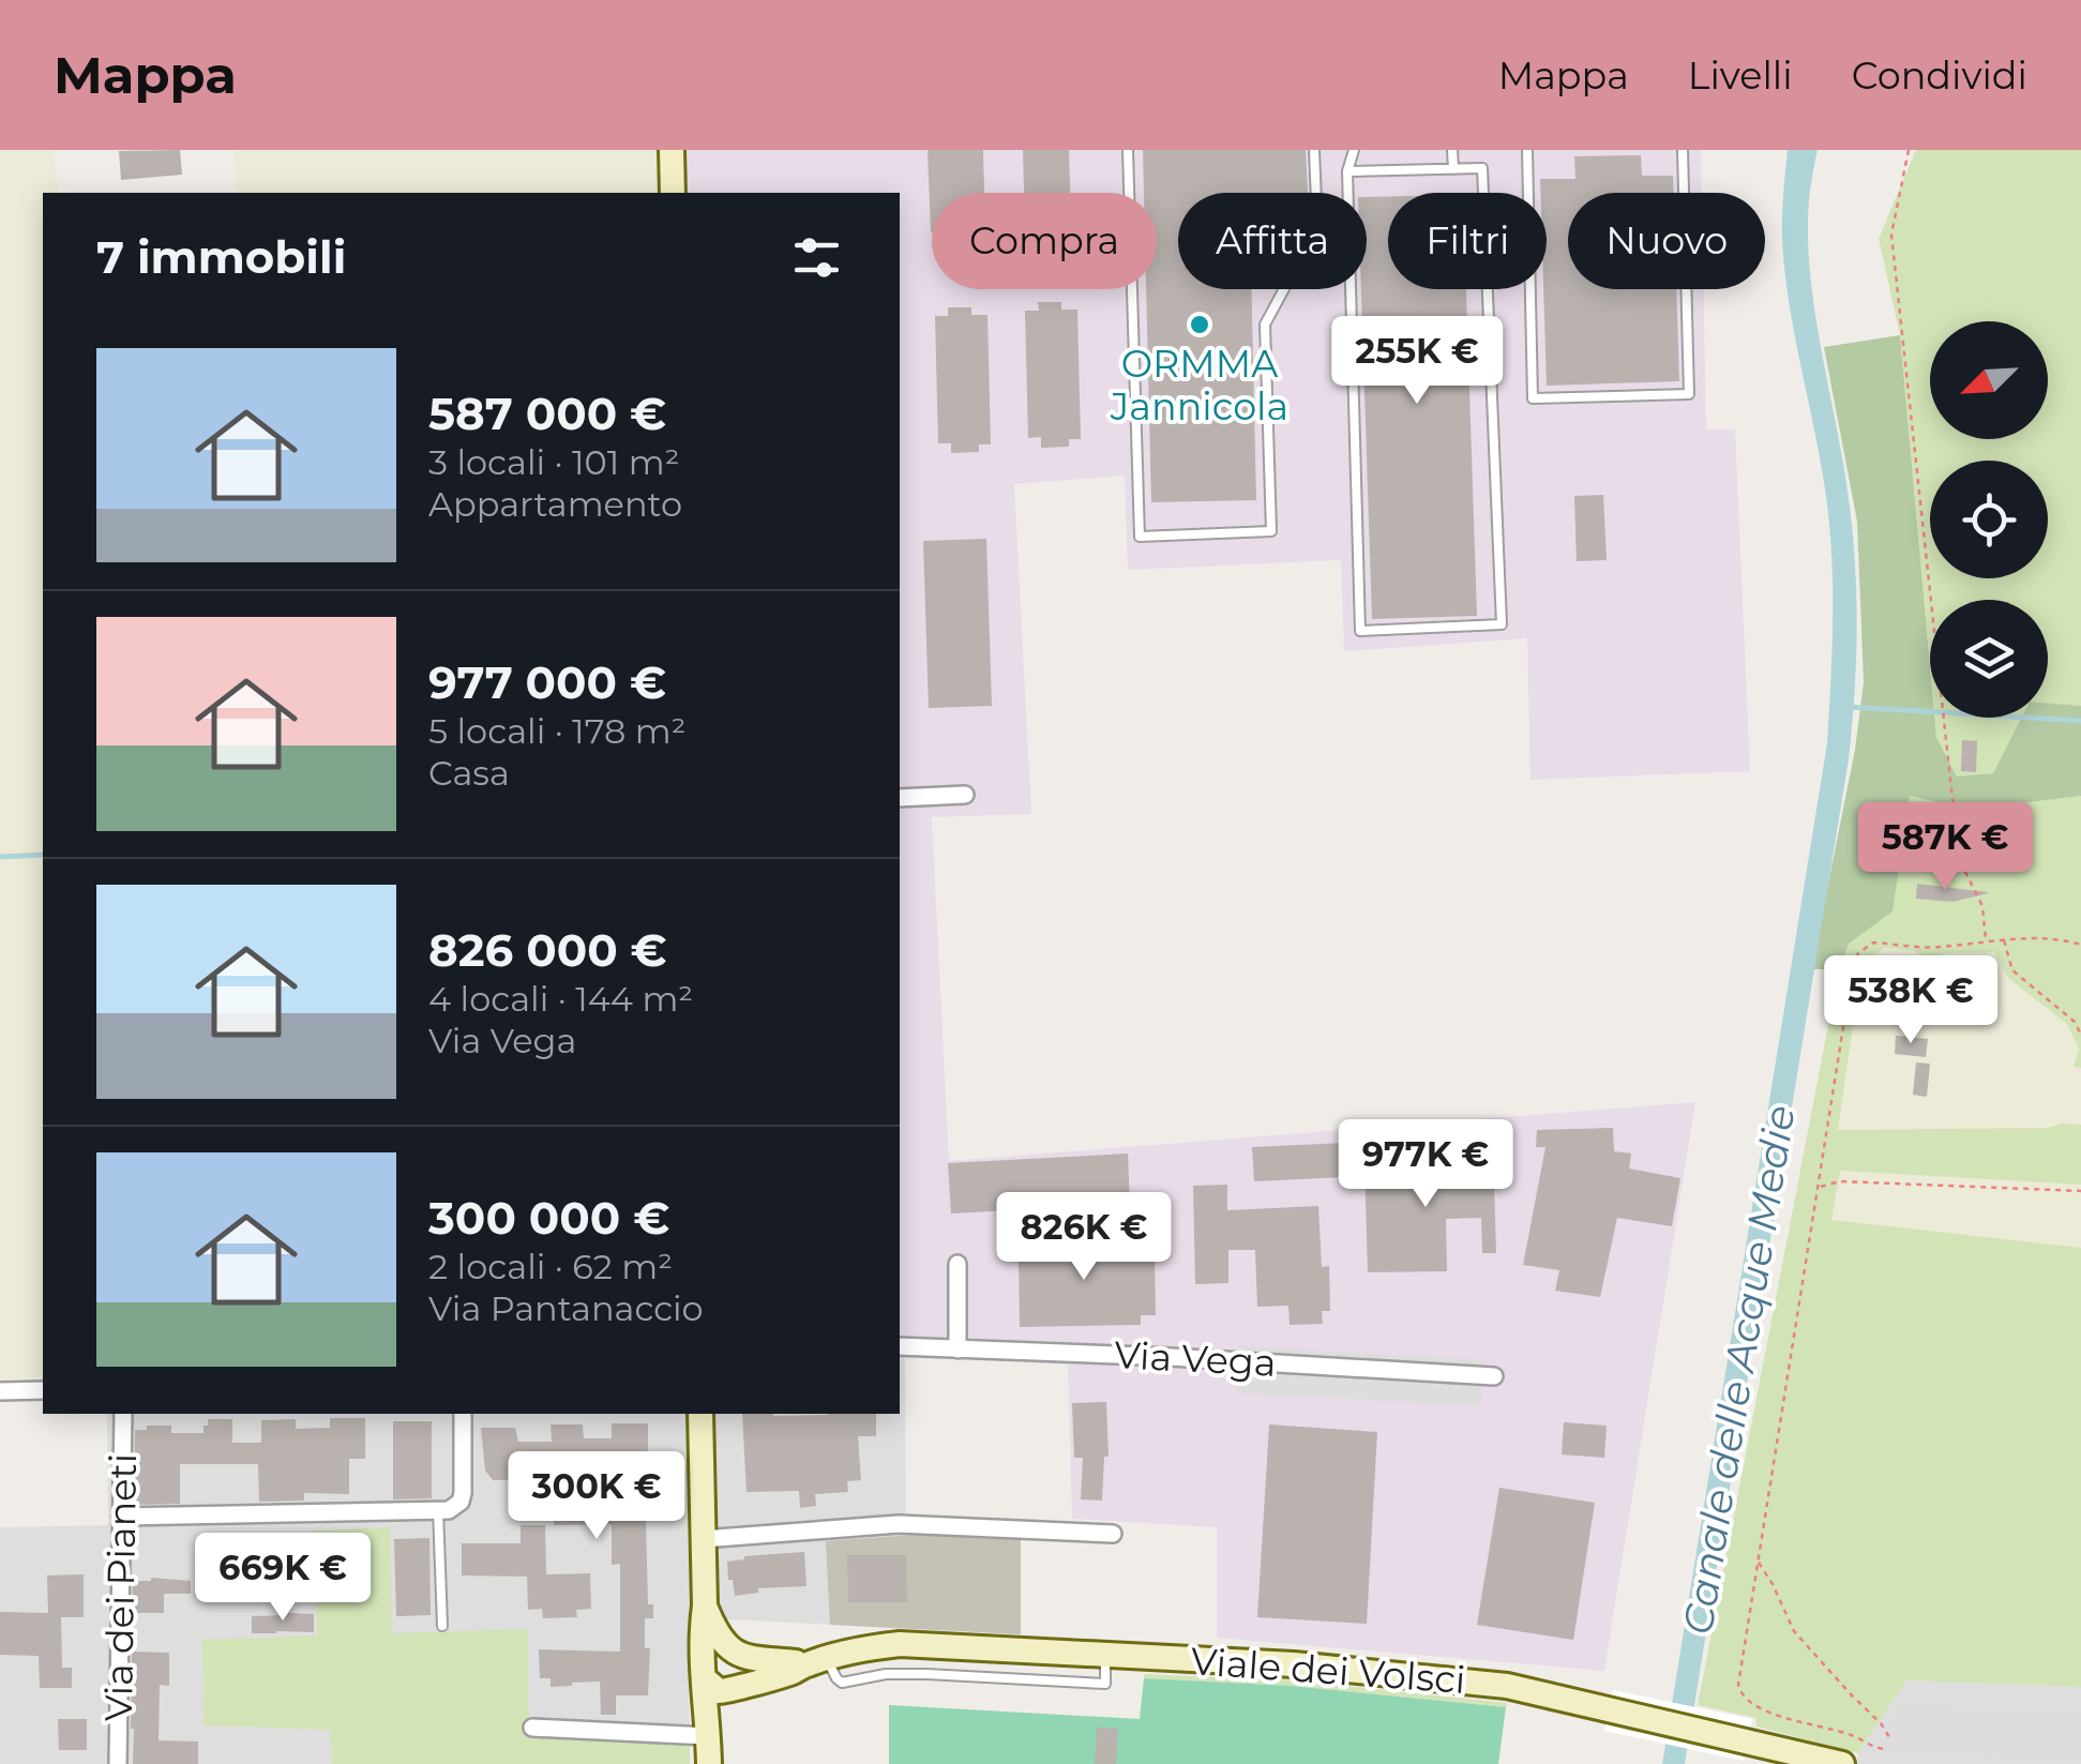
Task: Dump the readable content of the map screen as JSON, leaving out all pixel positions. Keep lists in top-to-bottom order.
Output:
{
  "streets": {
    "street": ["Via Vega", "Via dei Pianeti", "Viale dei Volsci"]
  },
  "water": ["Canale delle Acque Medie"],
  "places": ["ORMMA Jannicola"],
  "north": "bottom left",
  "page": {
    "header": "Mappa",
    "nav": ["Mappa", "Livelli", "Condividi"],
    "chip": [
      "Compra",
      "Affitta",
      "Filtri",
      "Nuovo"
    ],
    "heading": "7 immobili",
    "price": [
      "255K €",
      "587K €",
      "538K €",
      "977K €",
      "826K €",
      "300K €",
      "669K €"
    ],
    "list": [
      {
        "name": "587 000 €",
        "note": "3 locali · 101 m² · Appartamento"
      },
      {
        "name": "977 000 €",
        "note": "5 locali · 178 m² · Casa"
      },
      {
        "name": "826 000 €",
        "note": "4 locali · 144 m² · Via Vega"
      },
      {
        "name": "300 000 €",
        "note": "2 locali · 62 m² · Via Pantanaccio"
      }
    ]
  }
}
